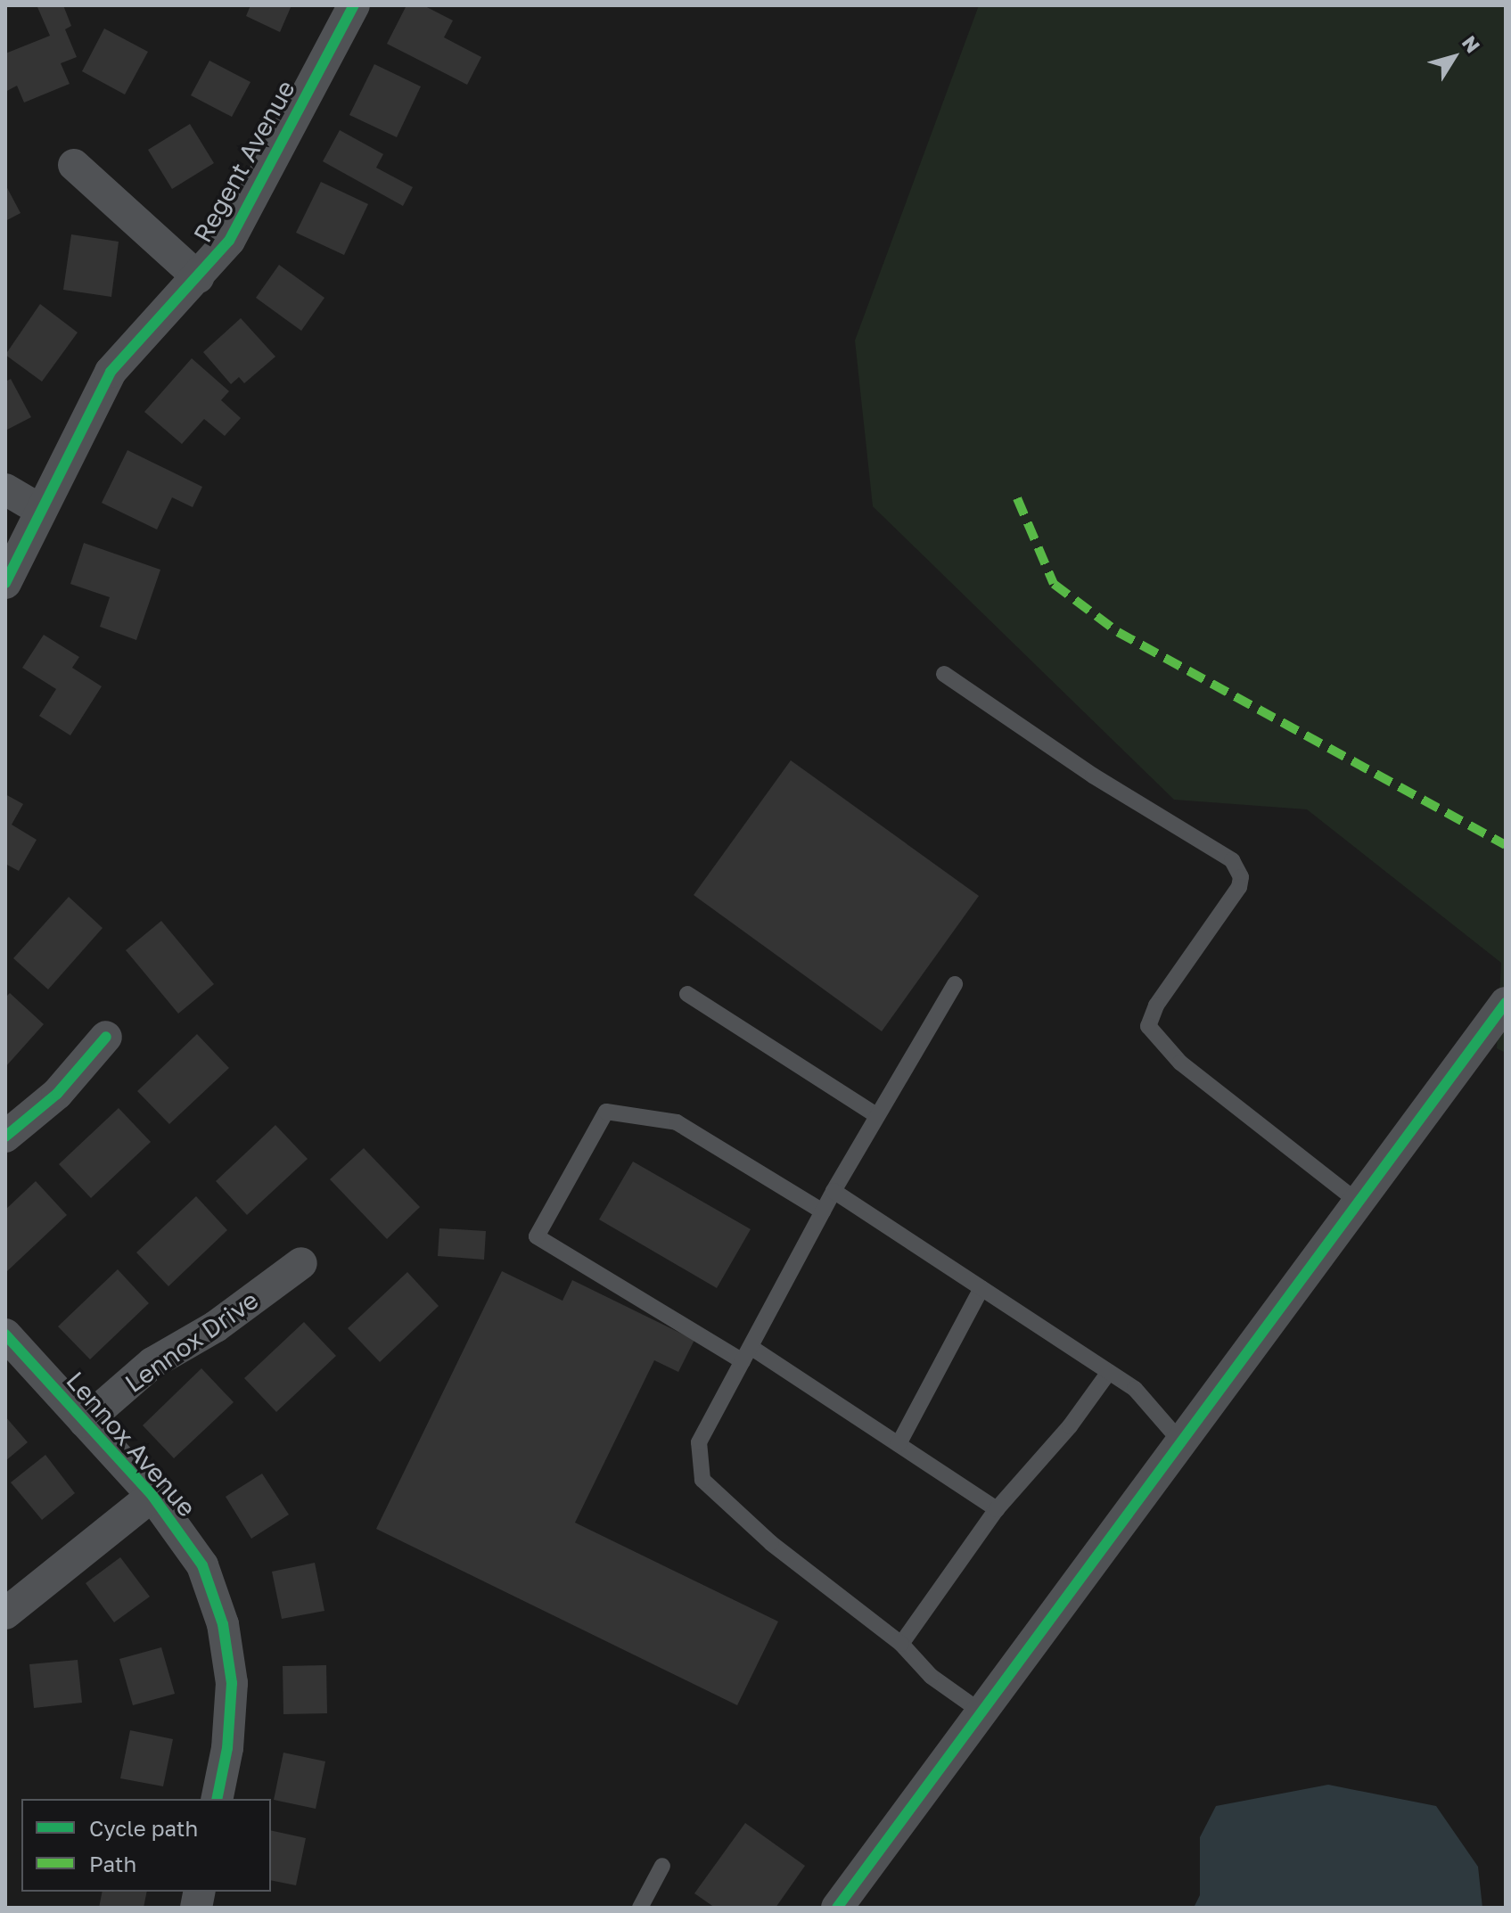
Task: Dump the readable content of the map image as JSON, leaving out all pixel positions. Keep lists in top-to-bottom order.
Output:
{
  "streets": {
    "street": ["Regent Avenue", "Lennox Drive", "Lennox Avenue"]
  },
  "crossings": [
    ["Lennox Drive", "Lennox Avenue"]
  ],
  "legend": ["Cycle path", "Path"],
  "north": "top right"
}
